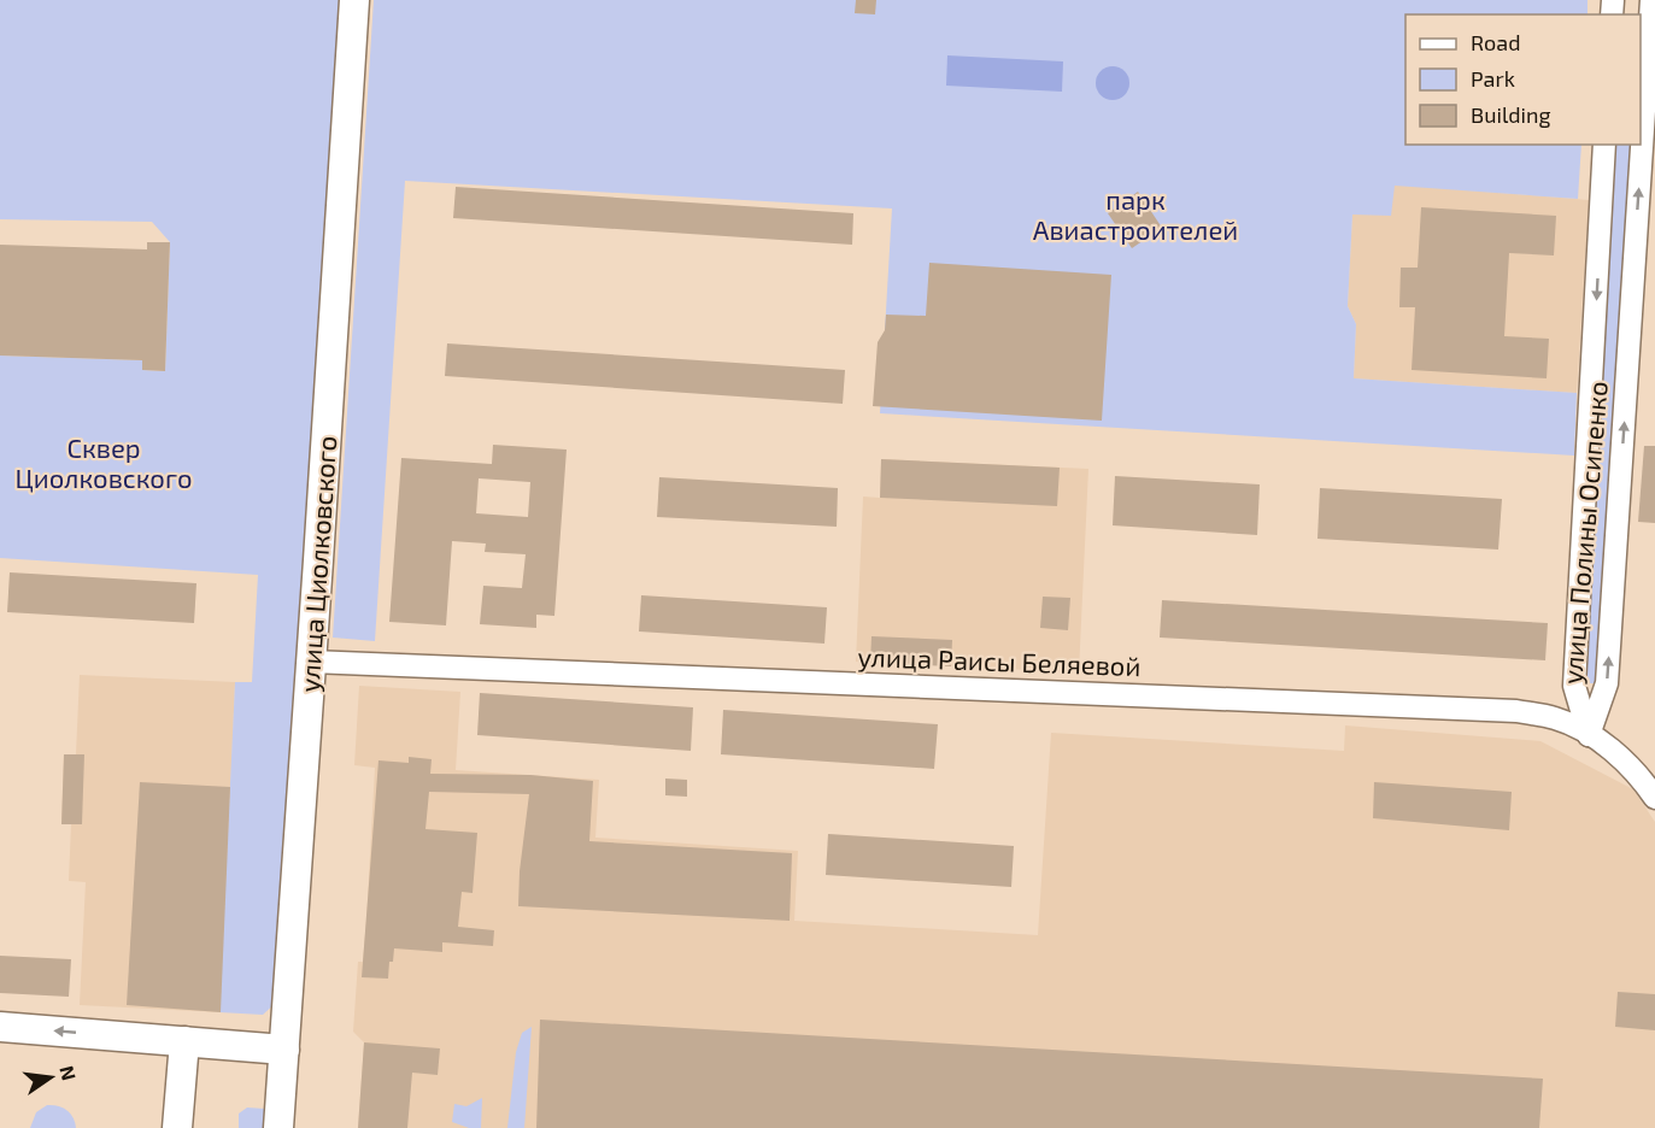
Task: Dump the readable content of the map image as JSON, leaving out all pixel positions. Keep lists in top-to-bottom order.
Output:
{
  "streets": {
    "street": ["улица Полины Осипенко", "улица Циолковского", "улица Раисы Беляевой"]
  },
  "crossings": [
    ["улица Полины Осипенко", "улица Раисы Беляевой"],
    ["улица Циолковского", "улица Раисы Беляевой"]
  ],
  "parks": ["парк Авиастроителей", "Сквер Циолковского"],
  "legend": ["Road", "Park", "Building"],
  "north": "right"
}
